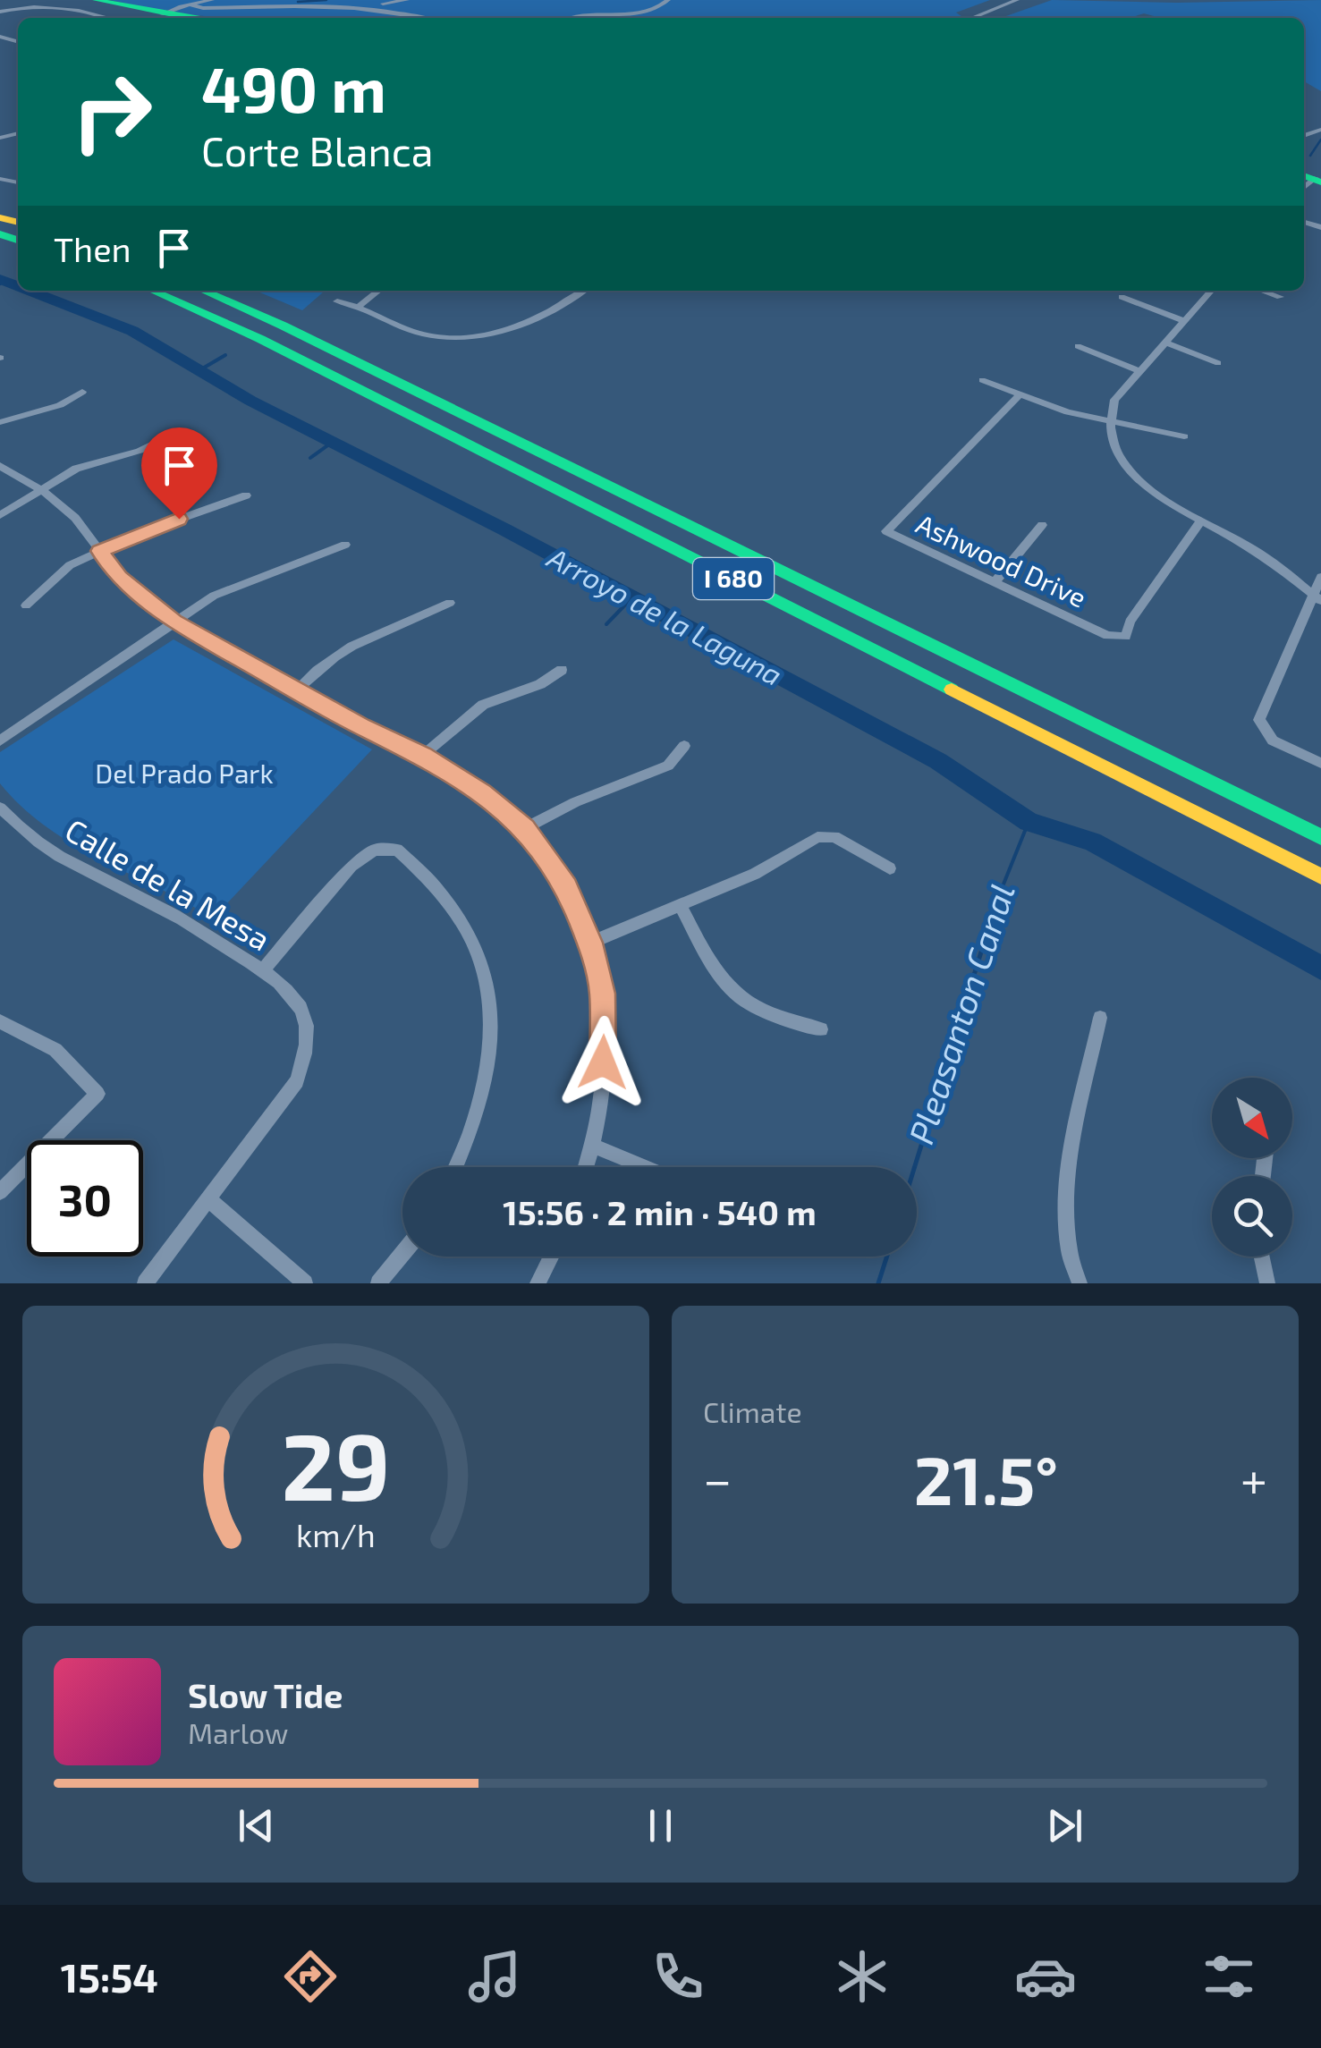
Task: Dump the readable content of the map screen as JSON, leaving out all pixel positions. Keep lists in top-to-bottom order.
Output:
{
  "streets": {
    "main road": ["I 680"],
    "street": ["Ashwood Drive", "Calle de la Mesa"]
  },
  "water": ["Arroyo de la Laguna", "Pleasanton Canal"],
  "parks": ["Del Prado Park"],
  "north": "bottom right",
  "page": {
    "turn": ["490 m", "Corte Blanca"],
    "then": "Then",
    "limit": "30",
    "trip": "15:56 · 2 min · 540 m",
    "tile": "Climate",
    "heat": ["−", "21.5°", "+"],
    "song": ["Slow Tide", "Marlow"],
    "tabs": "15:54",
    "gauge": ["29", "km/h"]
  }
}
